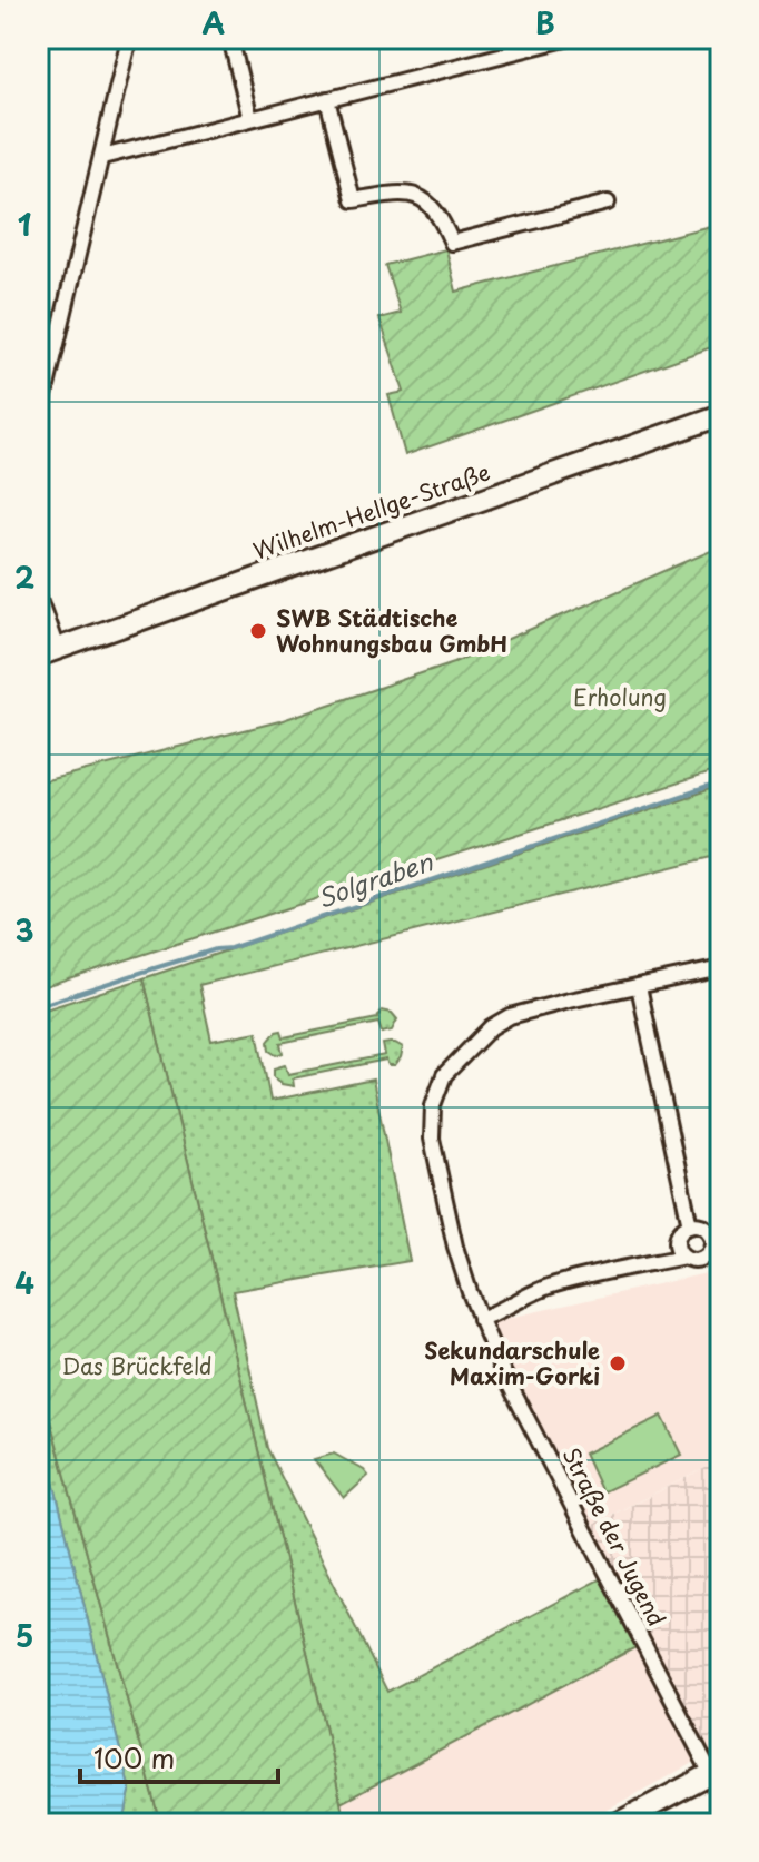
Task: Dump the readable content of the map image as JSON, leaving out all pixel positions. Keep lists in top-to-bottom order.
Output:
{
  "streets": {
    "main road": ["Wilhelm-Hellge-Straße"],
    "street": ["Straße der Jugend"]
  },
  "water": ["Solgraben"],
  "parks": ["Erholung", "Das Brückfeld"],
  "places": ["SWB Städtische Wohnungsbau GmbH", "Sekundarschule Maxim-Gorki"],
  "scale_bar": "100 m",
  "grid": {
    "columns": ["A", "B"],
    "rows": [
      "1",
      "2",
      "3",
      "4",
      "5"
    ]
  }
}
